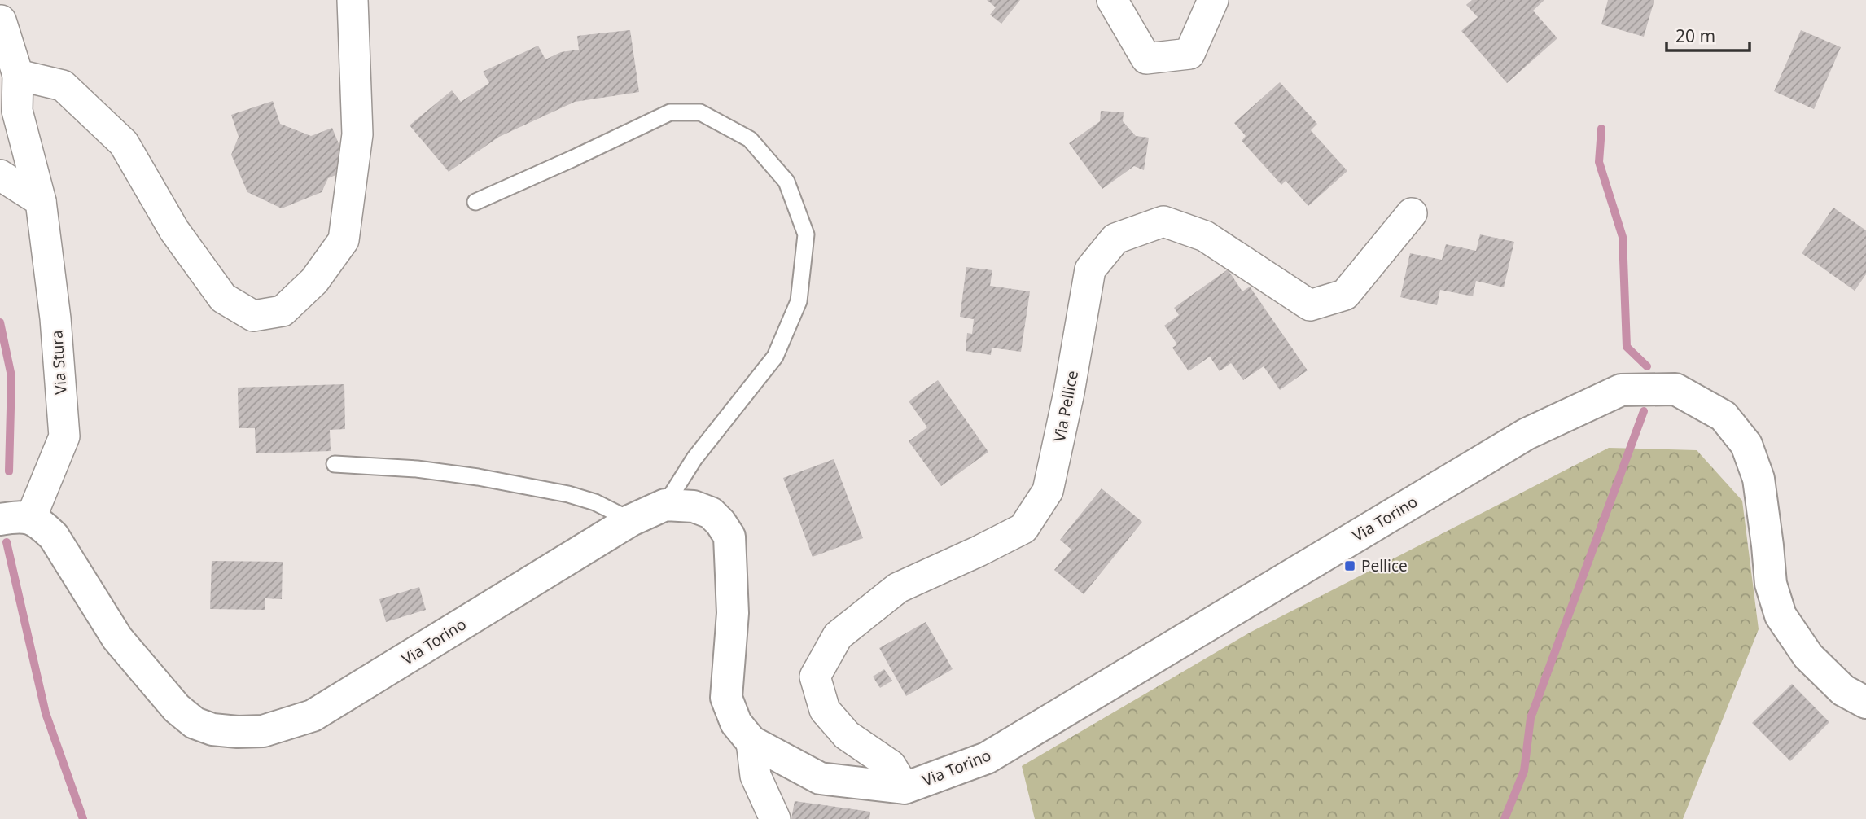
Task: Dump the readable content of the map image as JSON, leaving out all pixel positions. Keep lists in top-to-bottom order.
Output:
{
  "streets": {
    "main road": ["Via Torino"],
    "street": ["Via Stura", "Via Pellice"]
  },
  "crossings": [
    ["Via Stura", "Via Torino"],
    ["Via Pellice", "Via Torino"]
  ],
  "places": {
    "transit": ["Pellice"]
  },
  "scale_bar": "20 m"
}
